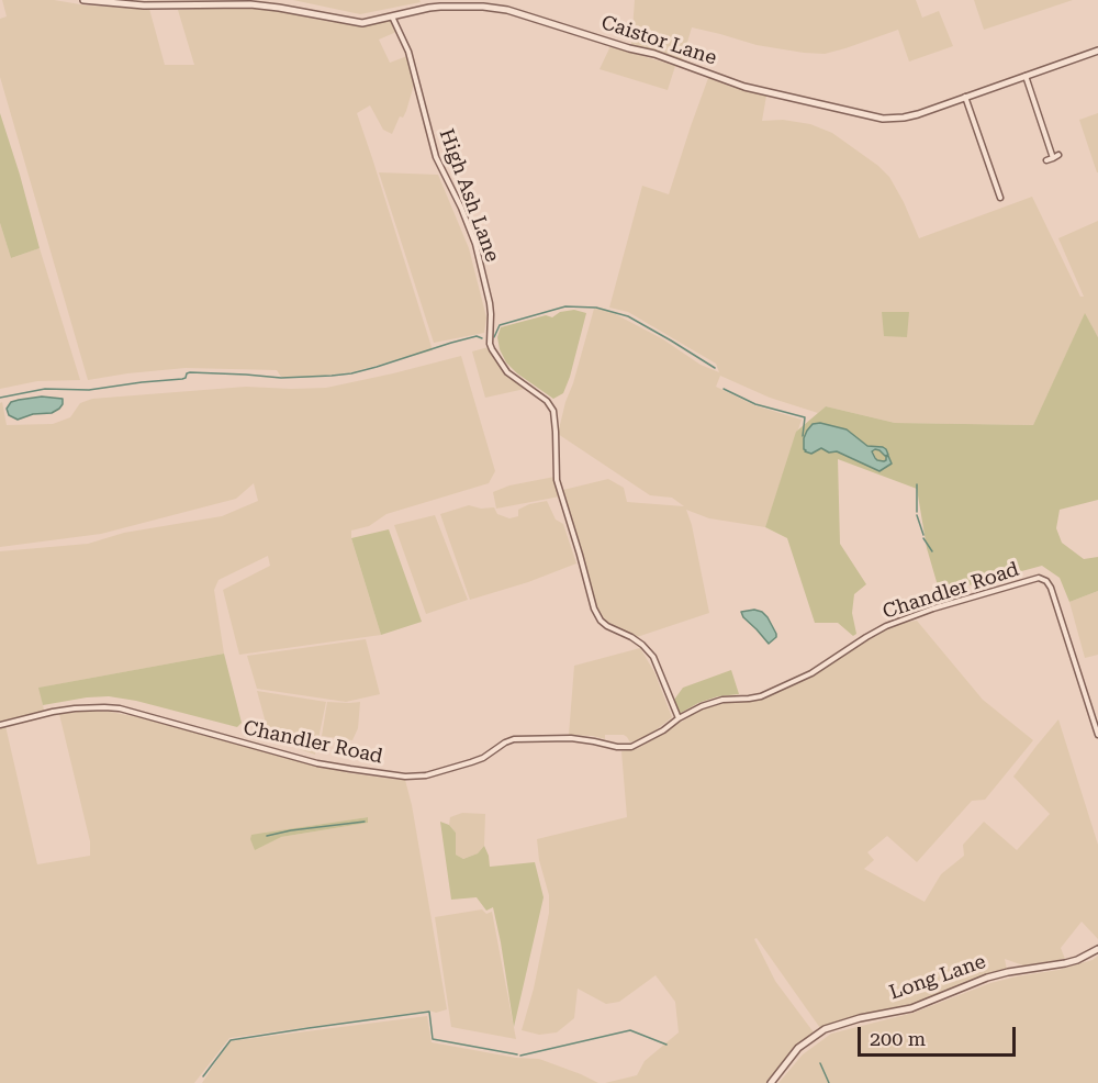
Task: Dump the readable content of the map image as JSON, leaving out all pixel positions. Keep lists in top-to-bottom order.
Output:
{
  "streets": {
    "street": [
      "Caistor Lane",
      "High Ash Lane",
      "Chandler Road",
      "Long Lane"
    ]
  },
  "crossings": [
    ["Caistor Lane", "High Ash Lane"],
    ["High Ash Lane", "Chandler Road"]
  ],
  "scale_bar": "200 m"
}
